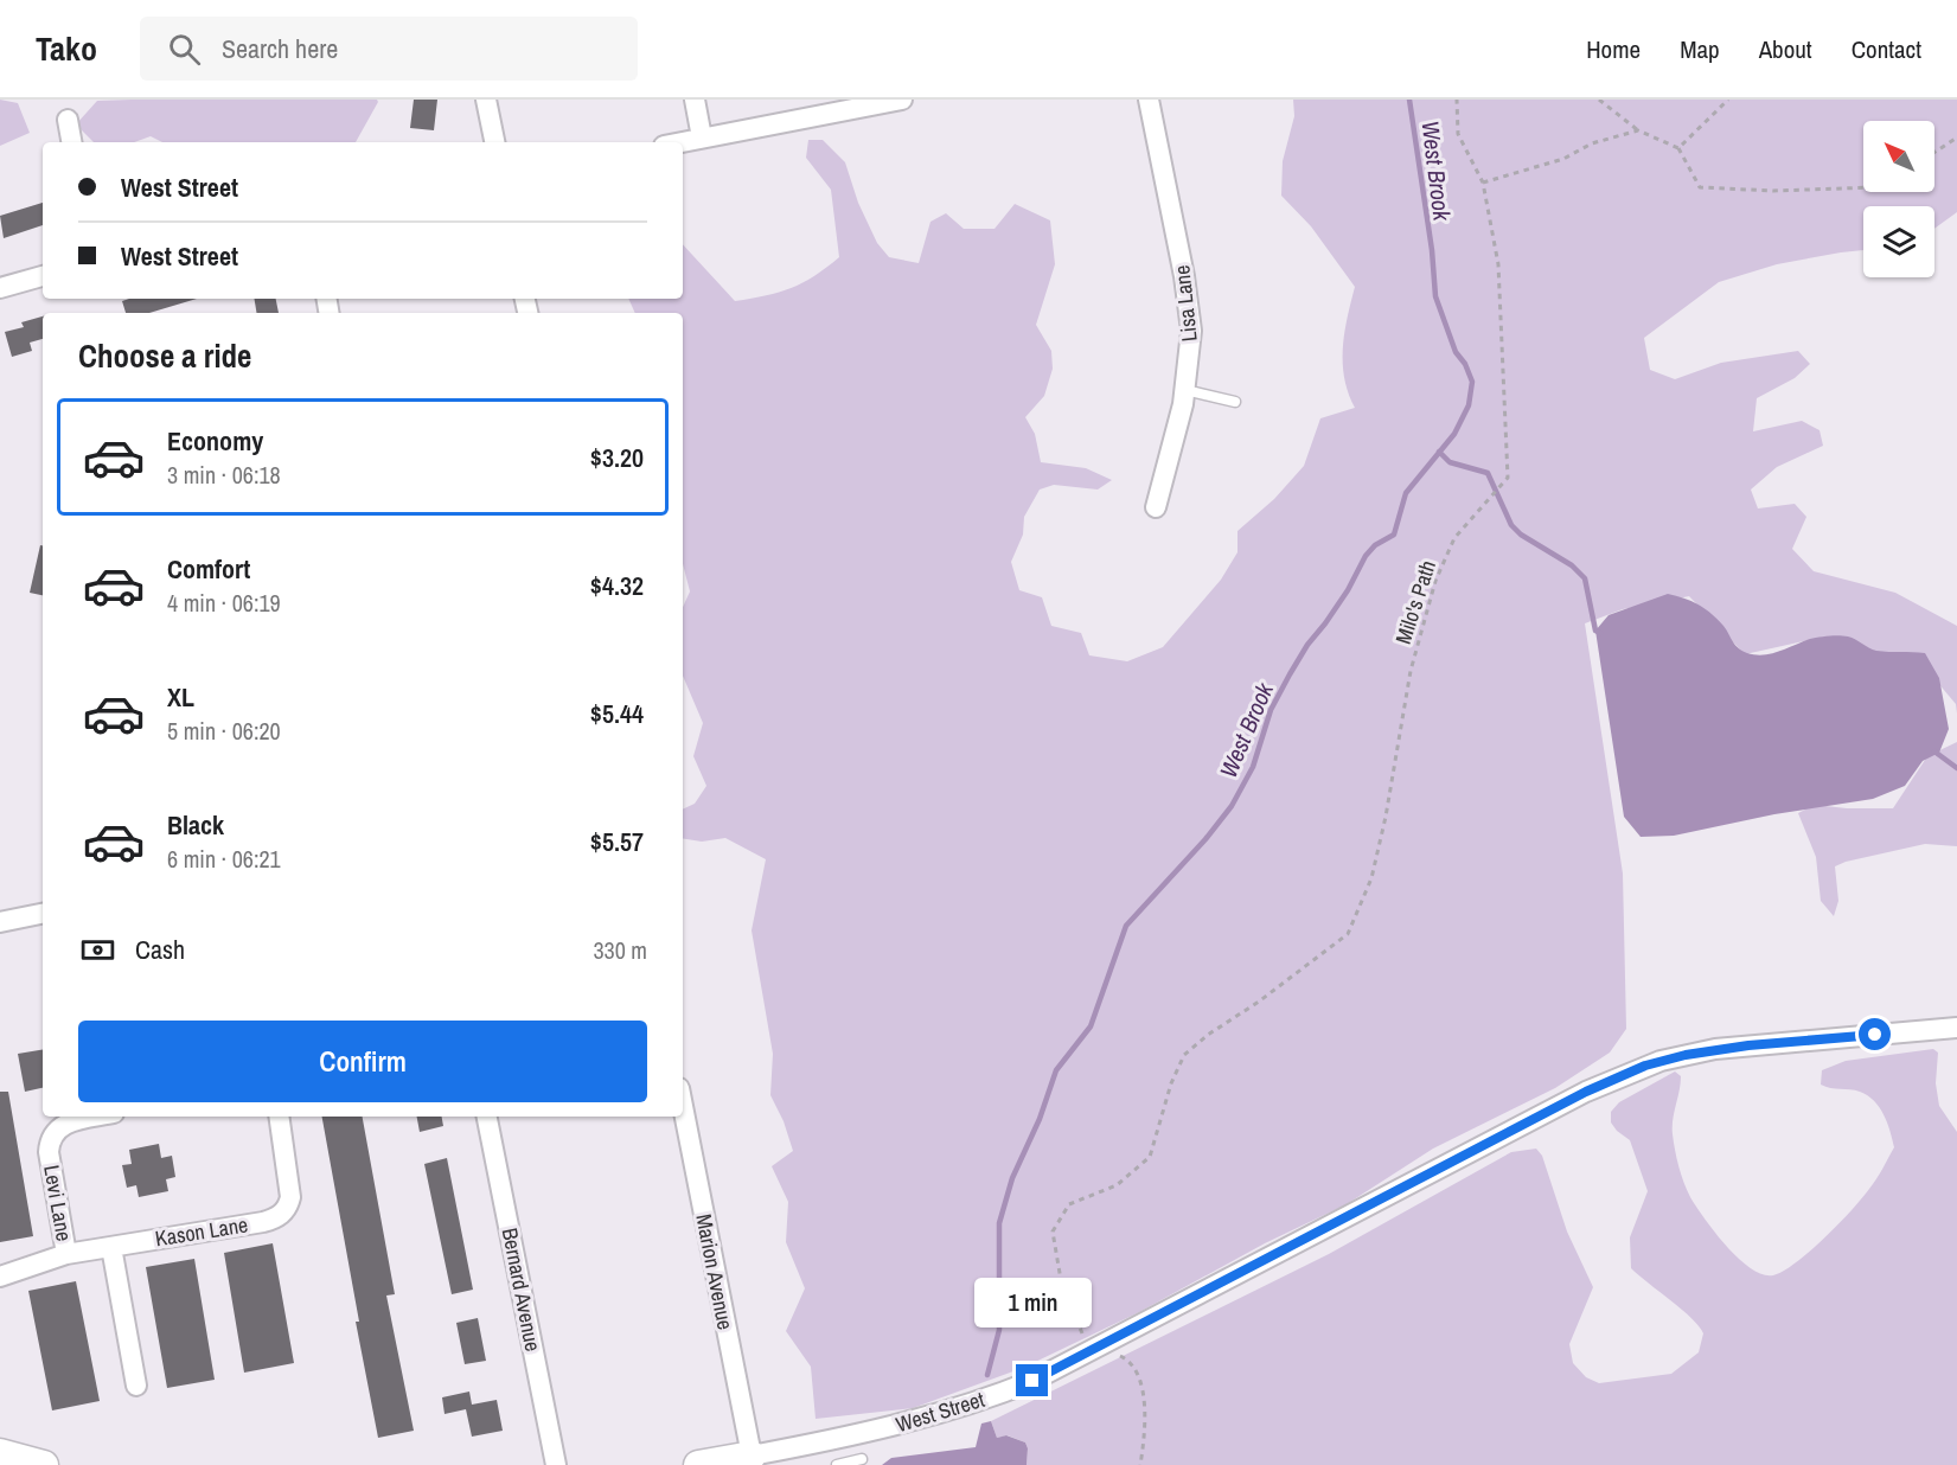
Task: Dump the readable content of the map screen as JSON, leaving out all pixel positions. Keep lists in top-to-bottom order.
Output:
{
  "streets": {
    "street": [
      "Lisa Lane",
      "Levi Lane",
      "Kason Lane",
      "Marion Avenue",
      "Bernard Avenue",
      "West Street"
    ],
    "path": ["Milo's Path"]
  },
  "crossings": [
    ["Milo's Path", "West Street"],
    ["Levi Lane", "Kason Lane"],
    ["Marion Avenue", "West Street"]
  ],
  "water": ["West Brook"],
  "north": "top left",
  "page": {
    "header": "Tako",
    "search": "Search here",
    "nav": [
      "Home",
      "Map",
      "About",
      "Contact"
    ],
    "banner": ["West Street", "West Street"],
    "heading": "Choose a ride",
    "list": [
      {
        "name": "Economy",
        "note": "3 min · 06:18",
        "value": "$3.20"
      },
      {
        "name": "Comfort",
        "note": "4 min · 06:19",
        "value": "$4.32"
      },
      {
        "name": "XL",
        "note": "5 min · 06:20",
        "value": "$5.44"
      },
      {
        "name": "Black",
        "note": "6 min · 06:21",
        "value": "$5.57"
      }
    ],
    "pay": ["Cash", "330 m"],
    "buttons": "Confirm",
    "bubble": "1 min"
  }
}
